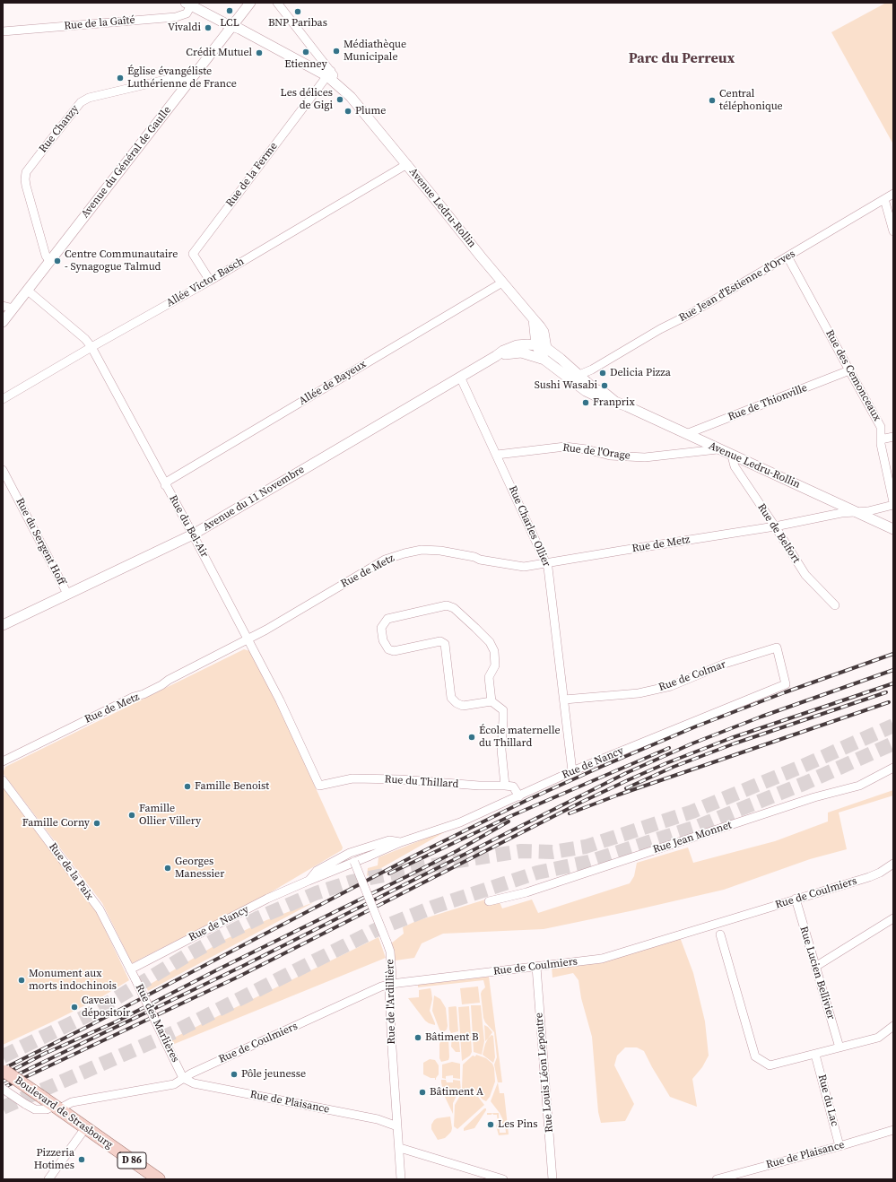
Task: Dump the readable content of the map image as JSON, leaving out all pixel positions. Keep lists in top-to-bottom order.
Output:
{
  "streets": {
    "main road": ["Boulevard de Strasbourg", "D 86"],
    "street": [
      "Rue de la Gaîté",
      "Rue Chanzy",
      "Avenue du Général de Gaulle",
      "Rue de la Ferme",
      "Avenue Ledru-Rollin",
      "Allée Victor Basch",
      "Rue Jean d'Estienne d'Orves",
      "Rue des Cemonceaux",
      "Allée de Bayeux",
      "Rue de Thionville",
      "Rue de l'Orage",
      "Avenue du 11 Novembre",
      "Rue du Bel-Air",
      "Rue Charles Ollier",
      "Rue de Belfort",
      "Rue du Sergent Hoff",
      "Rue de Metz",
      "Rue de Colmar",
      "Rue de Nancy",
      "Rue du Thillard",
      "Rue Jean Monnet",
      "Rue de la Paix",
      "Rue de Coulmiers",
      "Rue Lucien Bellivier",
      "Rue de l'Ardillière",
      "Rue des Marlières",
      "Rue Louis Léon Lepoutre",
      "Rue du Lac",
      "Rue de Plaisance"
    ]
  },
  "crossings": [
    ["Rue de la Gaîté", "Avenue Ledru-Rollin"],
    ["Rue Chanzy", "Avenue du Général de Gaulle"],
    ["Avenue du Général de Gaulle", "Avenue Ledru-Rollin"],
    ["Avenue du Général de Gaulle", "Rue du Bel-Air"],
    ["Rue de la Ferme", "Avenue Ledru-Rollin"],
    ["Rue de la Ferme", "Allée Victor Basch"],
    ["Avenue Ledru-Rollin", "Allée Victor Basch"],
    ["Avenue Ledru-Rollin", "Rue Jean d'Estienne d'Orves"],
    ["Avenue Ledru-Rollin", "Allée de Bayeux"],
    ["Avenue Ledru-Rollin", "Rue de Thionville"],
    ["Avenue Ledru-Rollin", "Rue de l'Orage"],
    ["Avenue Ledru-Rollin", "Avenue du 11 Novembre"],
    ["Avenue Ledru-Rollin", "Rue de Belfort"],
    ["Avenue Ledru-Rollin", "Rue de Metz"],
    ["Allée Victor Basch", "Rue du Bel-Air"],
    ["Rue Jean d'Estienne d'Orves", "Rue des Cemonceaux"],
    ["Rue des Cemonceaux", "Rue de Thionville"],
    ["Rue des Cemonceaux", "Rue de Metz"],
    ["Allée de Bayeux", "Rue du Bel-Air"],
    ["Rue de l'Orage", "Rue Charles Ollier"],
    ["Avenue du 11 Novembre", "Rue du Bel-Air"],
    ["Avenue du 11 Novembre", "Rue Charles Ollier"],
    ["Avenue du 11 Novembre", "Rue du Sergent Hoff"],
    ["Rue du Bel-Air", "Rue de Metz"],
    ["Rue du Bel-Air", "Rue du Thillard"],
    ["Rue Charles Ollier", "Rue de Metz"],
    ["Rue Charles Ollier", "Rue de Colmar"],
    ["Rue Charles Ollier", "Rue de Nancy"],
    ["Rue de Belfort", "Rue de Metz"],
    ["Rue de Colmar", "Rue de Nancy"],
    ["Rue de Nancy", "Rue de la Paix"],
    ["Rue de Nancy", "Rue de l'Ardillière"],
    ["Rue de Nancy", "Rue des Marlières"],
    ["Rue de la Paix", "Rue des Marlières"],
    ["Rue de Coulmiers", "Rue Lucien Bellivier"],
    ["Rue de Coulmiers", "Rue de l'Ardillière"],
    ["Rue de Coulmiers", "Rue des Marlières"],
    ["Rue de Coulmiers", "Rue Louis Léon Lepoutre"],
    ["Rue de Coulmiers", "Rue de Plaisance"],
    ["Rue de l'Ardillière", "Rue de Plaisance"],
    ["Rue des Marlières", "Rue de Plaisance"],
    ["Rue du Lac", "Rue de Plaisance"]
  ],
  "districts": ["Parc du Perreux"],
  "places": [
    "LCL",
    "BNP Paribas",
    "Vivaldi",
    "Médiathèque Municipale",
    "Etienney",
    "Crédit Mutuel",
    "Église évangéliste Luthérienne de France",
    "Les délices de Gigi",
    "Central téléphonique",
    "Plume",
    "Centre Communautaire - Synagogue Talmud",
    "Delicia Pizza",
    "Sushi Wasabi",
    "Franprix",
    "École maternelle du Thillard",
    "Famille Benoist",
    "Famille Ollier Villery",
    "Famille Corny",
    "Georges Manessier",
    "Monument aux morts indochinois",
    "Caveau dépositoir",
    "Bâtiment B",
    "Pôle jeunesse",
    "Bâtiment A",
    "Les Pins",
    "Pizzeria Hotimes"
  ]
}
